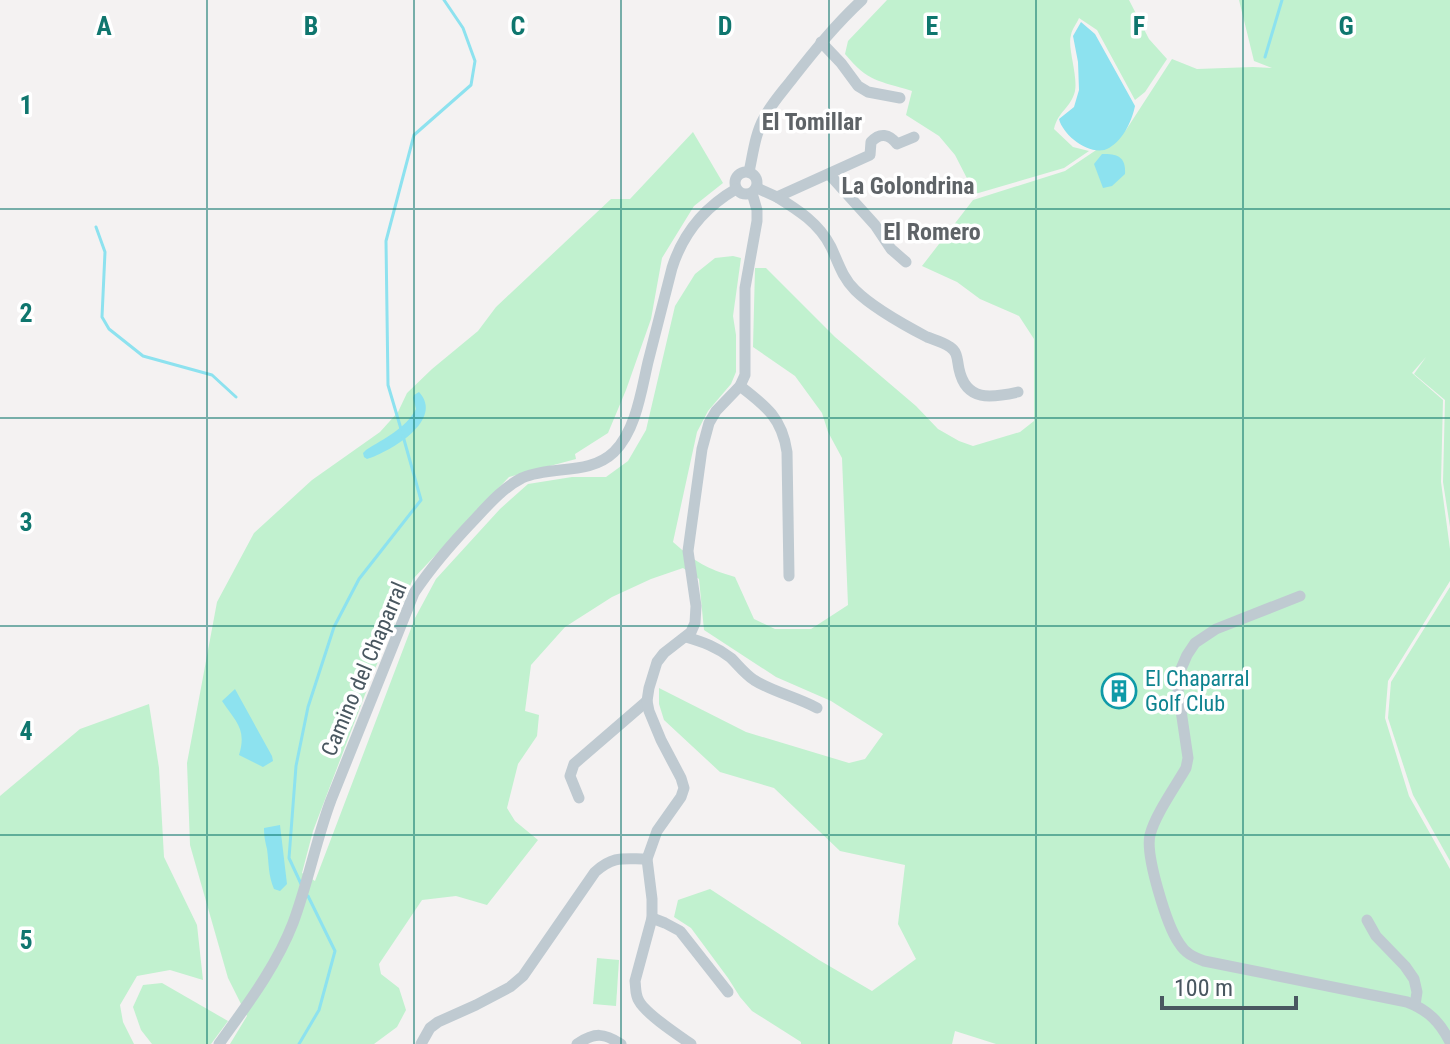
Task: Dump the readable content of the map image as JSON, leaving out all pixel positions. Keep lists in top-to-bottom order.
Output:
{
  "streets": {
    "street": ["Camino del Chaparral"]
  },
  "districts": ["El Tomillar", "La Golondrina", "El Romero"],
  "places": {
    "building": ["El Chaparral Golf Club"]
  },
  "scale_bar": "100 m",
  "grid": {
    "columns": [
      "A",
      "B",
      "C",
      "D",
      "E",
      "F",
      "G"
    ],
    "rows": [
      "1",
      "2",
      "3",
      "4",
      "5"
    ]
  }
}
